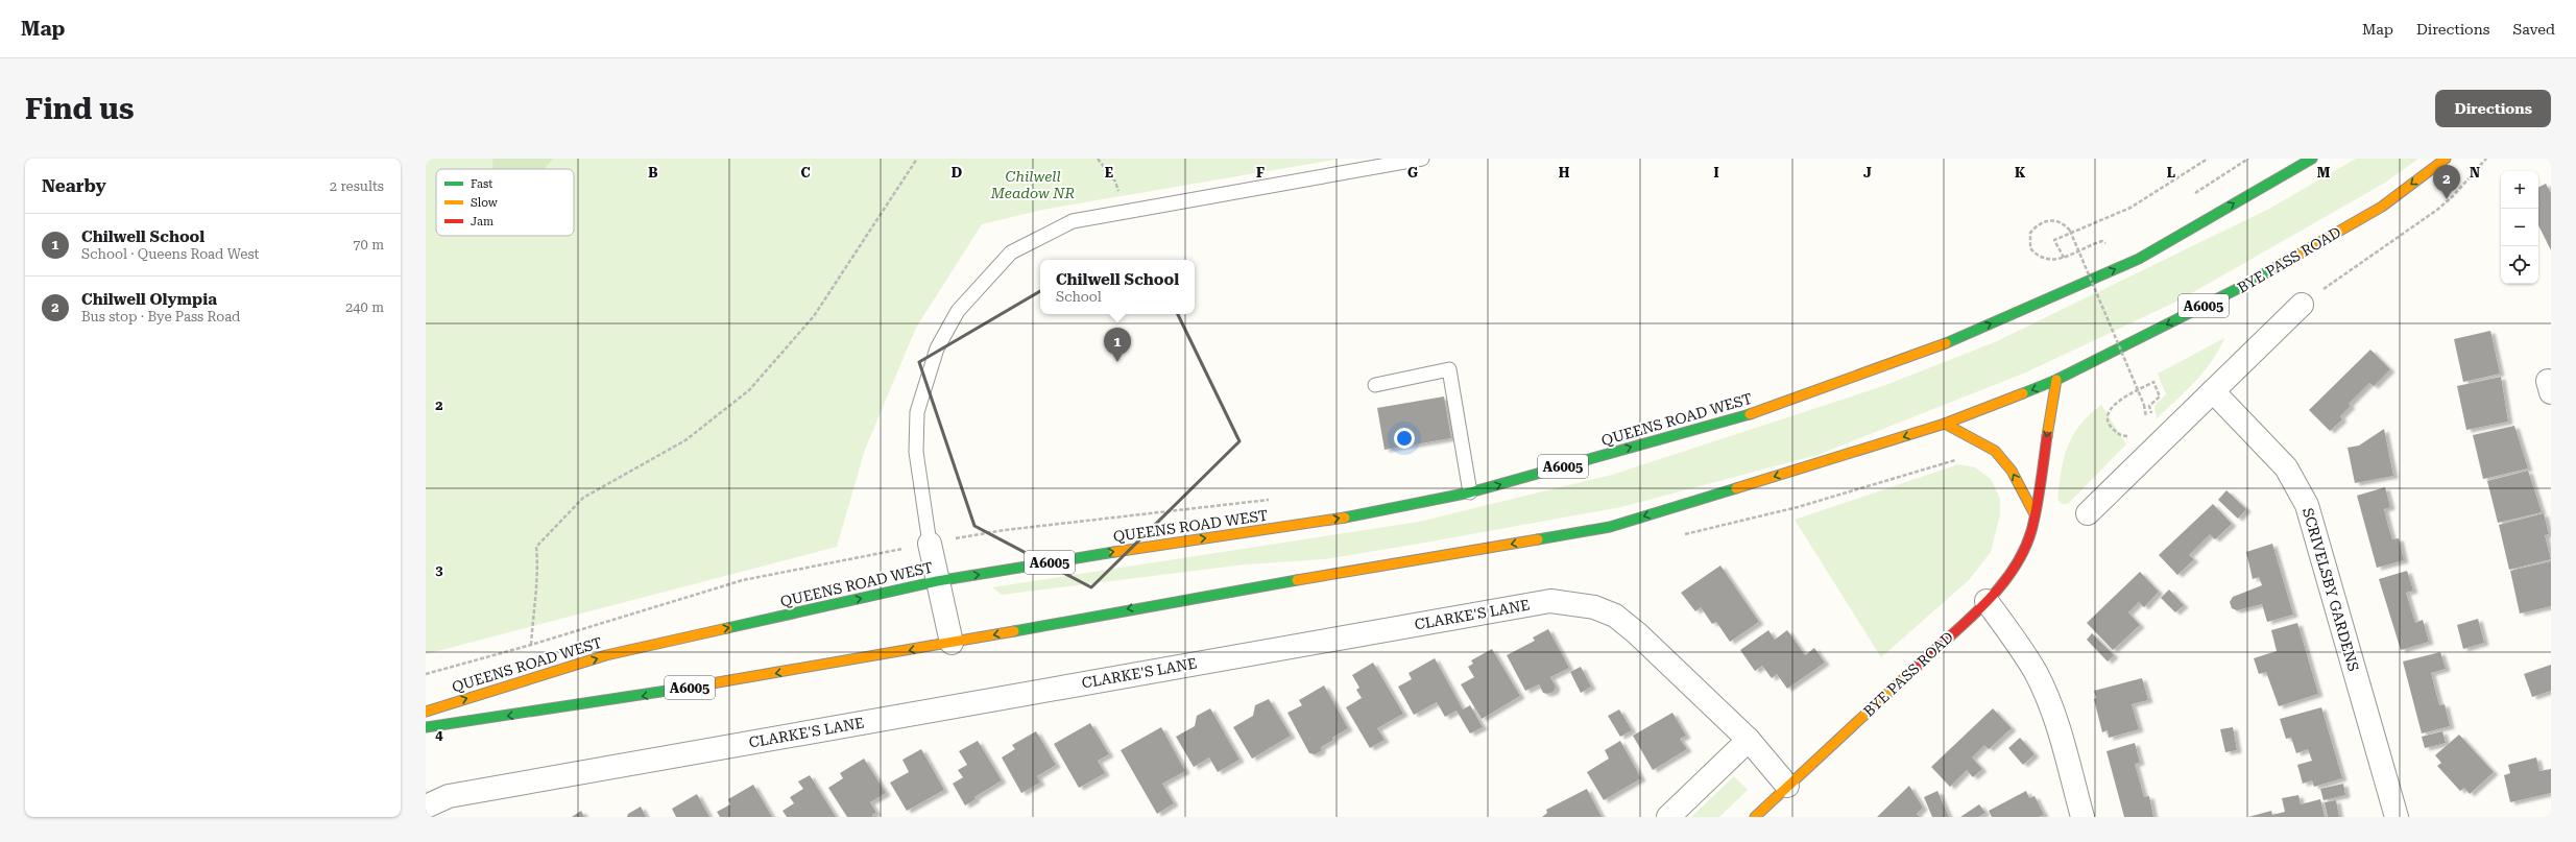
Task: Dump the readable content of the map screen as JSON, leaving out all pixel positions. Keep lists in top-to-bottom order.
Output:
{
  "streets": {
    "main road": ["BYE PASS ROAD", "A6005", "QUEENS ROAD WEST"],
    "street": ["SCRIVELSBY GARDENS", "CLARKE'S LANE"]
  },
  "crossings": [
    ["BYE PASS ROAD", "A6005"],
    ["BYE PASS ROAD", "CLARKE'S LANE"]
  ],
  "one_way": ["BYE PASS ROAD"],
  "parks": ["Chilwell Meadow NR"],
  "legend": ["Fast", "Slow", "Jam"],
  "page": {
    "header": "Map",
    "nav": ["Map", "Directions", "Saved"],
    "buttons": "Directions",
    "title": "Find us",
    "heading": ["Nearby", "2 results"],
    "pins": ["2", "1"],
    "map_buttons": ["+", "−"],
    "list": [
      {
        "mark": "1",
        "name": "Chilwell School",
        "note": "School · Queens Road West",
        "value": "70 m"
      },
      {
        "mark": "2",
        "name": "Chilwell Olympia",
        "note": "Bus stop · Bye Pass Road",
        "value": "240 m"
      }
    ],
    "popup": ["Chilwell School", "School"]
  },
  "grid": {
    "columns": [
      "B",
      "C",
      "D",
      "E",
      "F",
      "G",
      "H",
      "I",
      "J",
      "K",
      "L",
      "M",
      "N"
    ],
    "rows": ["2", "3", "4"]
  }
}
